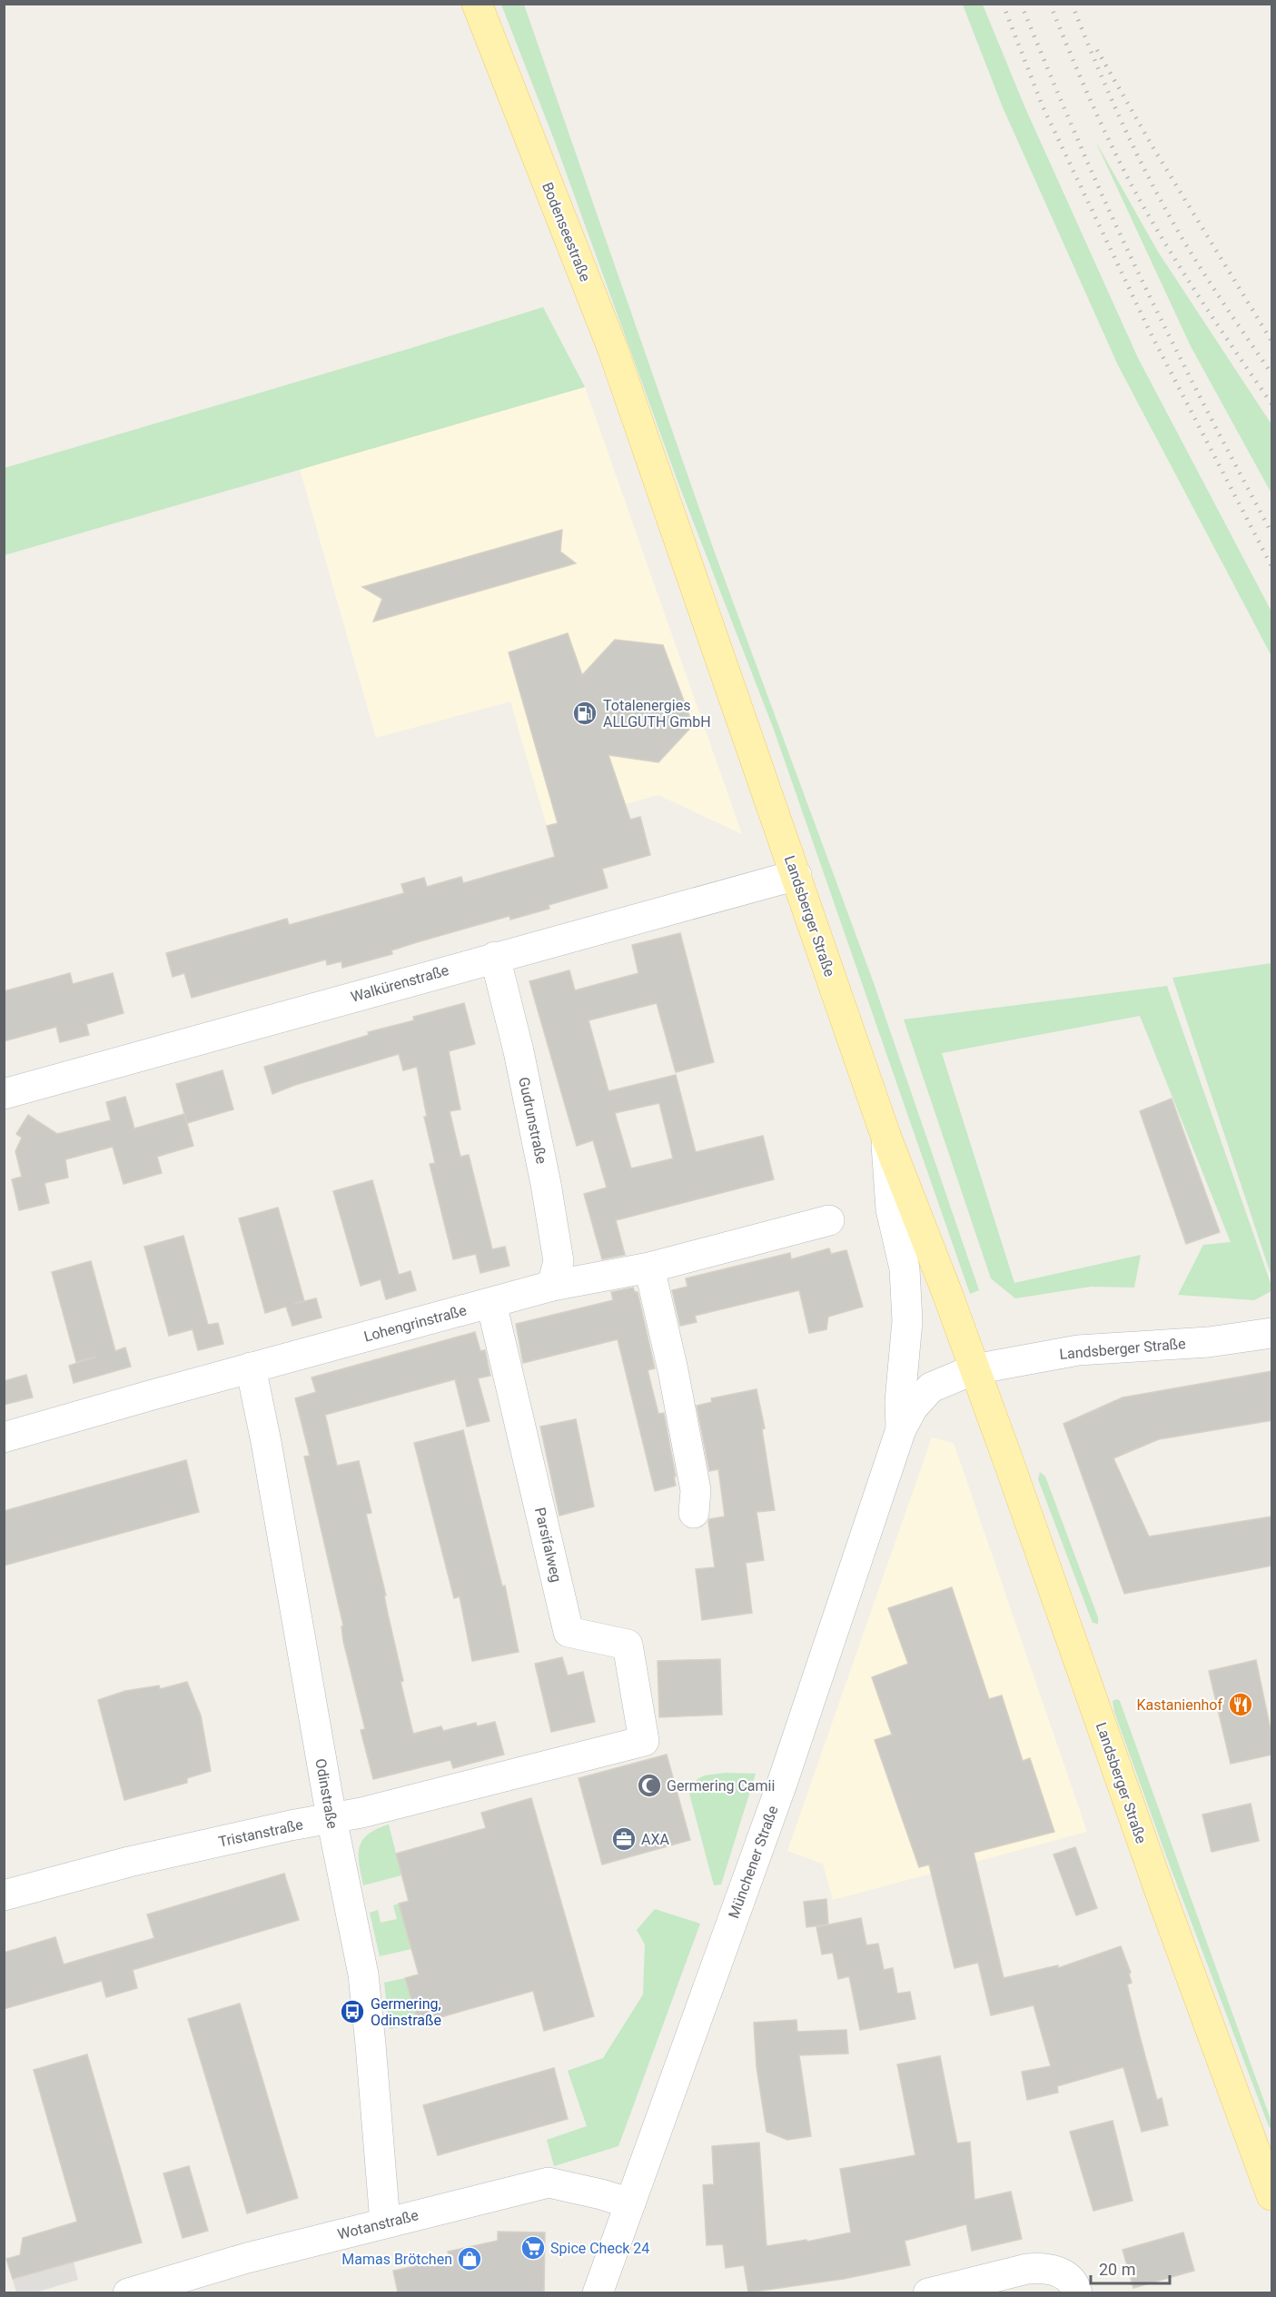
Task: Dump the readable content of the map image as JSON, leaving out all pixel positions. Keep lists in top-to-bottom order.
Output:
{
  "streets": {
    "main road": ["Bodenseestraße", "Landsberger Straße"],
    "street": [
      "Walkürenstraße",
      "Gudrunstraße",
      "Lohengrinstraße",
      "Parsifalweg",
      "Odinstraße",
      "Tristanstraße",
      "Münchener Straße",
      "Wotanstraße"
    ]
  },
  "crossings": [
    ["Bodenseestraße", "Landsberger Straße"],
    ["Landsberger Straße", "Walkürenstraße"],
    ["Landsberger Straße", "Münchener Straße"],
    ["Walkürenstraße", "Gudrunstraße"],
    ["Gudrunstraße", "Lohengrinstraße"],
    ["Lohengrinstraße", "Parsifalweg"],
    ["Lohengrinstraße", "Odinstraße"],
    ["Parsifalweg", "Tristanstraße"],
    ["Odinstraße", "Tristanstraße"],
    ["Odinstraße", "Wotanstraße"],
    ["Münchener Straße", "Wotanstraße"]
  ],
  "places": {
    "fuel station": ["Totalenergies ALLGUTH GmbH"],
    "restaurant": ["Kastanienhof"],
    "mosque": ["Germering Camii"],
    "office": ["AXA"],
    "bus stop": ["Germering, Odinstraße"],
    "supermarket": ["Spice Check 24"],
    "shop": ["Mamas Brötchen"]
  },
  "scale_bar": "20 m"
}
